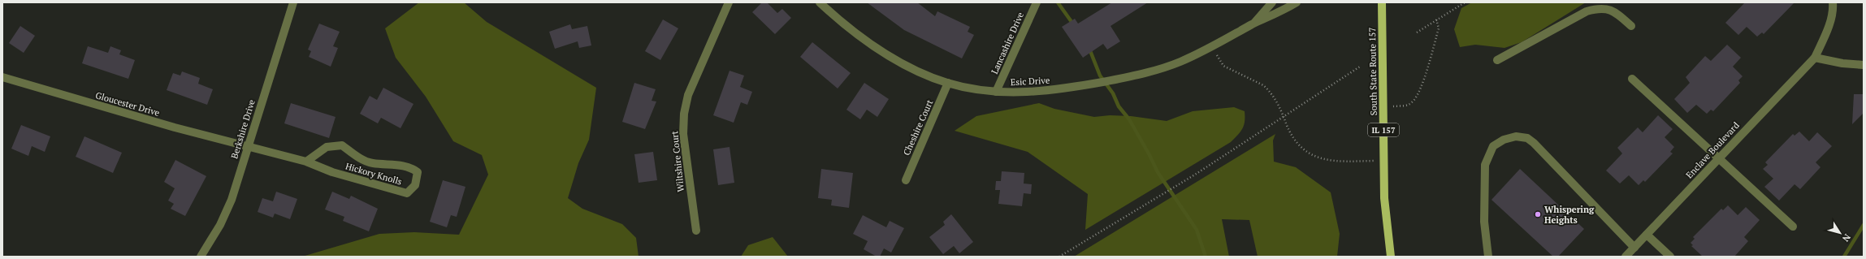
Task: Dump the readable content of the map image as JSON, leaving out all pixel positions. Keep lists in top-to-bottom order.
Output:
{
  "streets": {
    "main road": ["South State Route 157", "IL 157"],
    "street": [
      "Lancashire Drive",
      "Esic Drive",
      "Gloucester Drive",
      "Cheshire Court",
      "Berkshire Drive",
      "Enclave Boulevard",
      "Wiltshire Court",
      "Hickory Knolls"
    ]
  },
  "crossings": [
    ["Lancashire Drive", "Esic Drive"],
    ["Esic Drive", "Cheshire Court"],
    ["Gloucester Drive", "Berkshire Drive"],
    ["Gloucester Drive", "Hickory Knolls"],
    ["Berkshire Drive", "Hickory Knolls"]
  ],
  "places": ["Whispering Heights"],
  "north": "bottom right"
}
